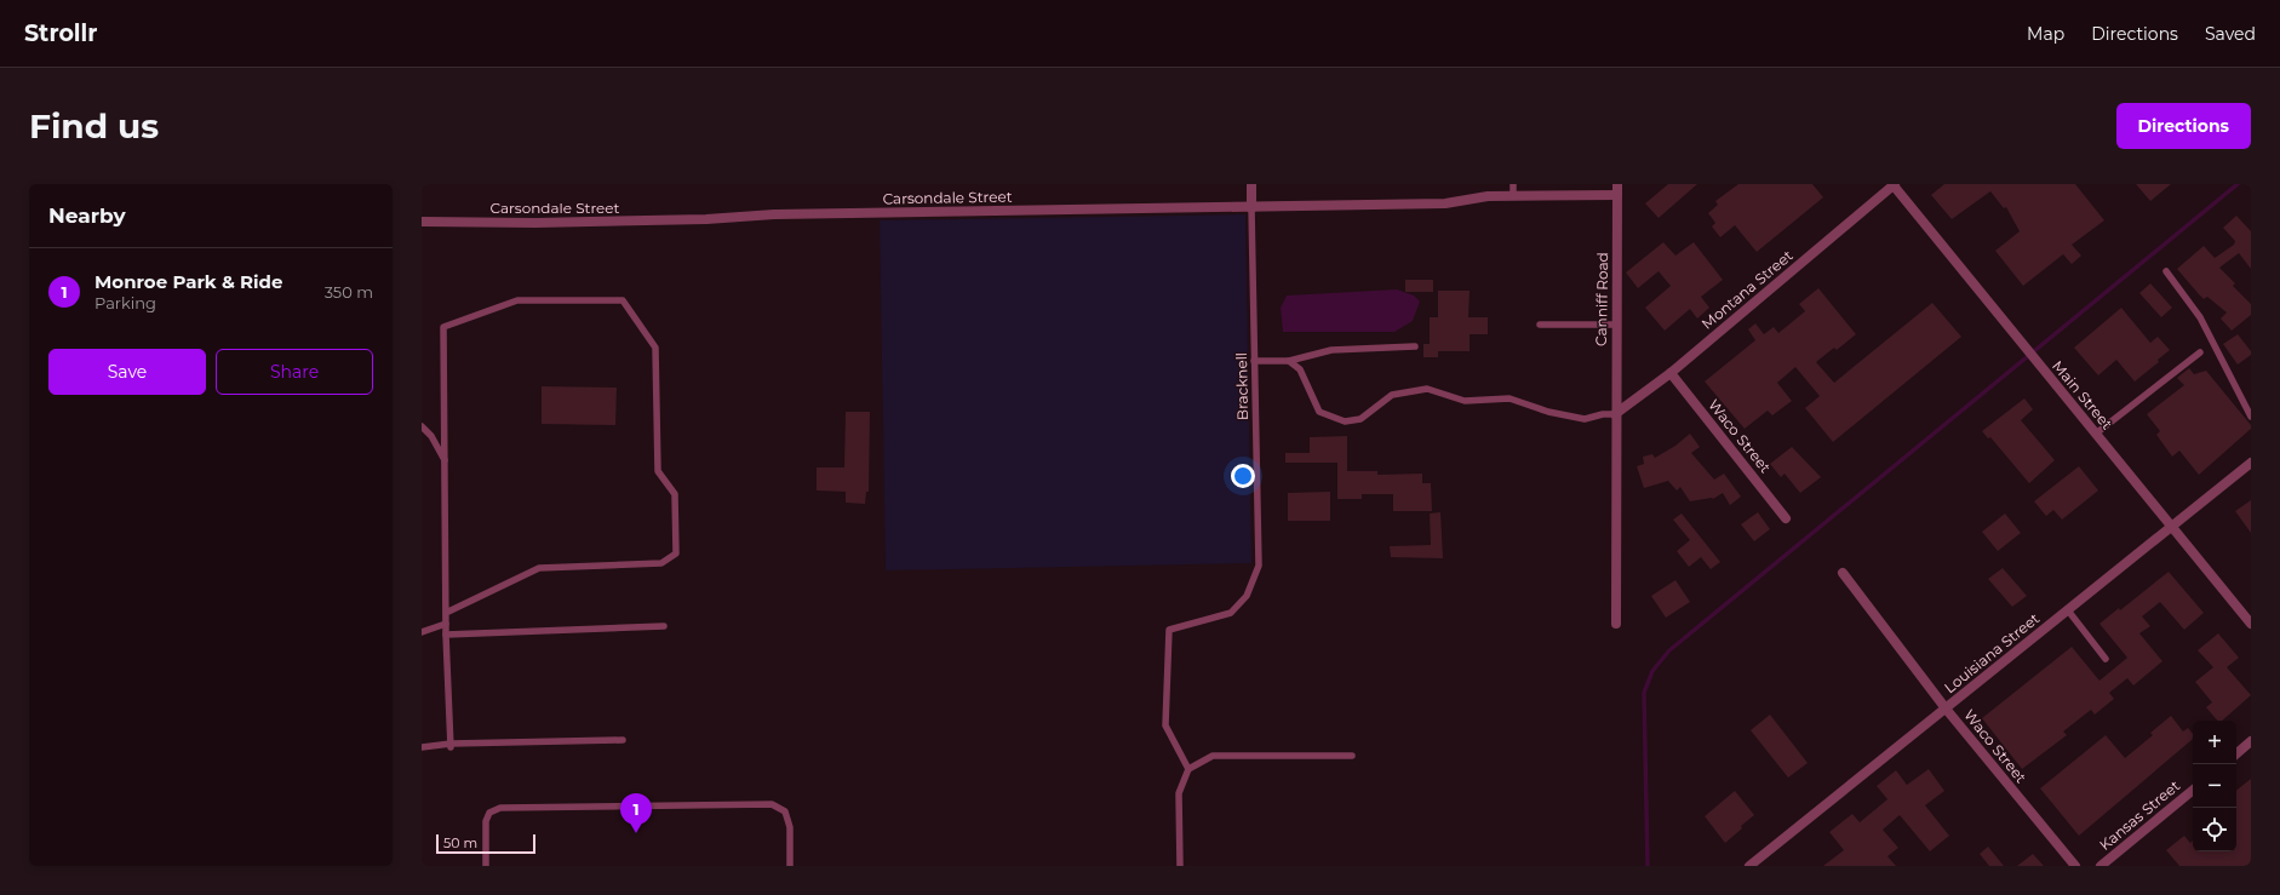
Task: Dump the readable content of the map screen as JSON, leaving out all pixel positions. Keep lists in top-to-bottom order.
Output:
{
  "streets": {
    "street": [
      "Carsondale Street",
      "Montana Street",
      "Canniff Road",
      "Main Street",
      "Waco Street",
      "Louisiana Street",
      "Kansas Street"
    ],
    "lane": ["Bracknell"]
  },
  "crossings": [
    ["Carsondale Street", "Canniff Road"],
    ["Carsondale Street", "Bracknell"],
    ["Montana Street", "Canniff Road"],
    ["Montana Street", "Main Street"],
    ["Montana Street", "Waco Street"],
    ["Main Street", "Louisiana Street"],
    ["Waco Street", "Louisiana Street"]
  ],
  "scale_bar": "50 m",
  "page": {
    "header": "Strollr",
    "nav": ["Map", "Directions", "Saved"],
    "buttons": [
      "Directions",
      ["Save", "Share"]
    ],
    "title": "Find us",
    "heading": "Nearby",
    "list": [
      {
        "mark": "1",
        "name": "Monroe Park & Ride",
        "note": "Parking",
        "value": "350 m"
      }
    ],
    "map_buttons": ["+", "−"],
    "pins": "1",
    "scale": "50 m"
  }
}
